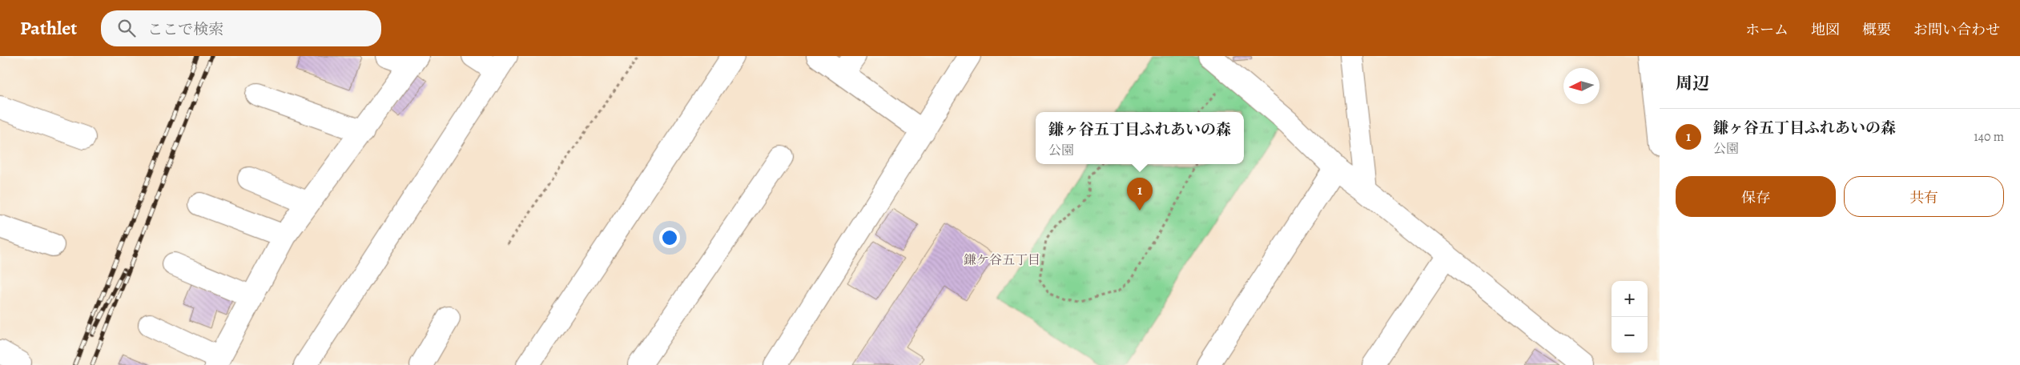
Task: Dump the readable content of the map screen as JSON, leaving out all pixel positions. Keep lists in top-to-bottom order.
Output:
{
  "districts": ["鎌ケ谷五丁目"],
  "north": "left",
  "page": {
    "header": "Pathlet",
    "search": "ここで検索",
    "nav": [
      "ホーム",
      "地図",
      "概要",
      "お問い合わせ"
    ],
    "heading": "周辺",
    "list": [
      {
        "mark": "1",
        "name": "鎌ヶ谷五丁目ふれあいの森",
        "note": "公園",
        "value": "140 m"
      }
    ],
    "popup": ["鎌ヶ谷五丁目ふれあいの森", "公園"],
    "buttons": ["保存", "共有"],
    "pins": "1",
    "map_buttons": ["+", "−"]
  }
}
